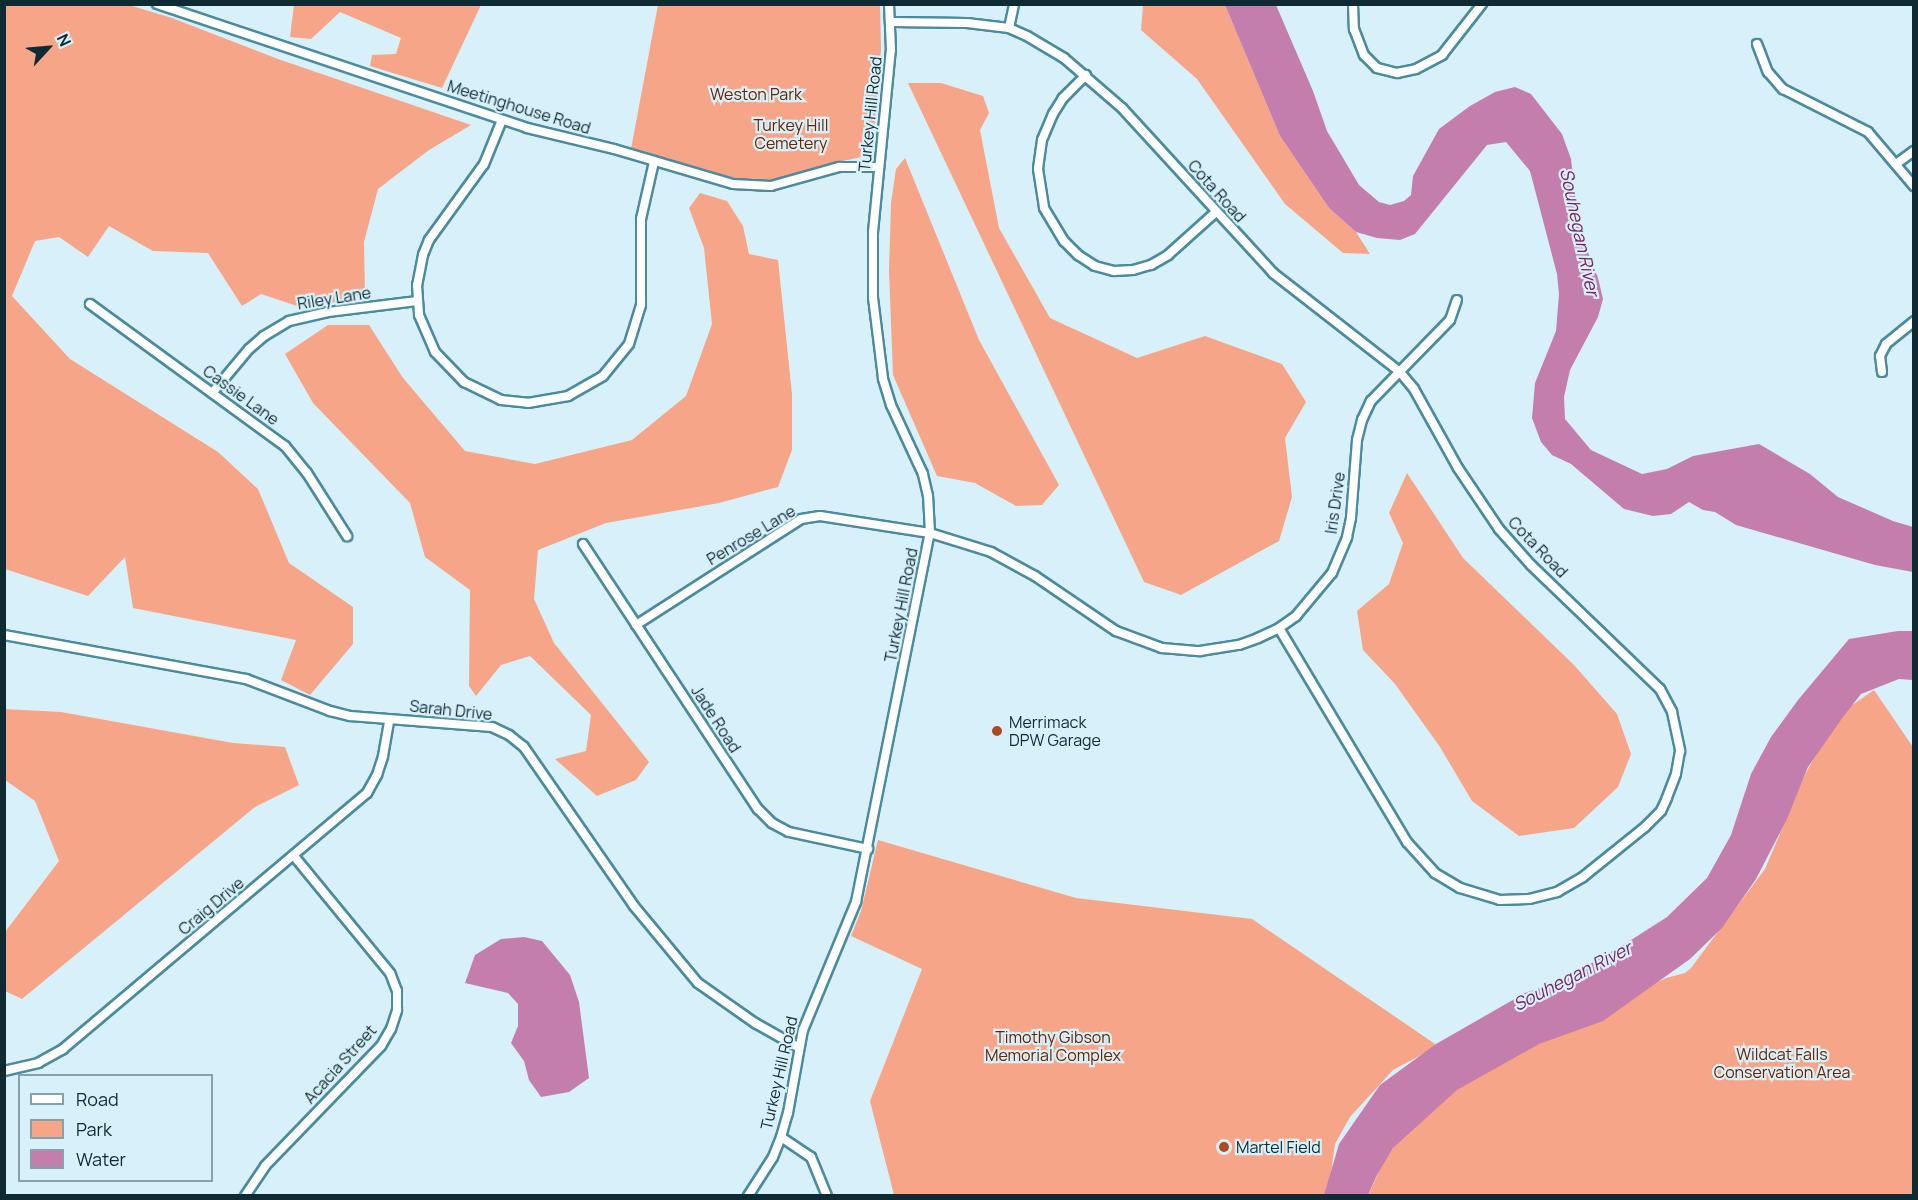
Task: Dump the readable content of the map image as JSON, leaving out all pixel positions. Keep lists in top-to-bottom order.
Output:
{
  "streets": {
    "street": [
      "Meetinghouse Road",
      "Turkey Hill Road",
      "Cota Road",
      "Riley Lane",
      "Cassie Lane",
      "Iris Drive",
      "Penrose Lane",
      "Sarah Drive",
      "Jade Road",
      "Craig Drive",
      "Acacia Street"
    ]
  },
  "crossings": [
    ["Meetinghouse Road", "Turkey Hill Road"],
    ["Turkey Hill Road", "Cota Road"],
    ["Turkey Hill Road", "Iris Drive"],
    ["Turkey Hill Road", "Penrose Lane"],
    ["Turkey Hill Road", "Sarah Drive"],
    ["Turkey Hill Road", "Jade Road"],
    ["Cota Road", "Iris Drive"],
    ["Riley Lane", "Cassie Lane"],
    ["Iris Drive", "Penrose Lane"],
    ["Penrose Lane", "Jade Road"],
    ["Sarah Drive", "Craig Drive"],
    ["Craig Drive", "Acacia Street"]
  ],
  "water": ["Souhegan River"],
  "parks": [
    "Weston Park",
    "Turkey Hill Cemetery",
    "Timothy Gibson Memorial Complex",
    "Wildcat Falls Conservation Area"
  ],
  "places": ["Merrimack DPW Garage", "Martel Field"],
  "legend": ["Road", "Park", "Water"],
  "north": "top right"
}
